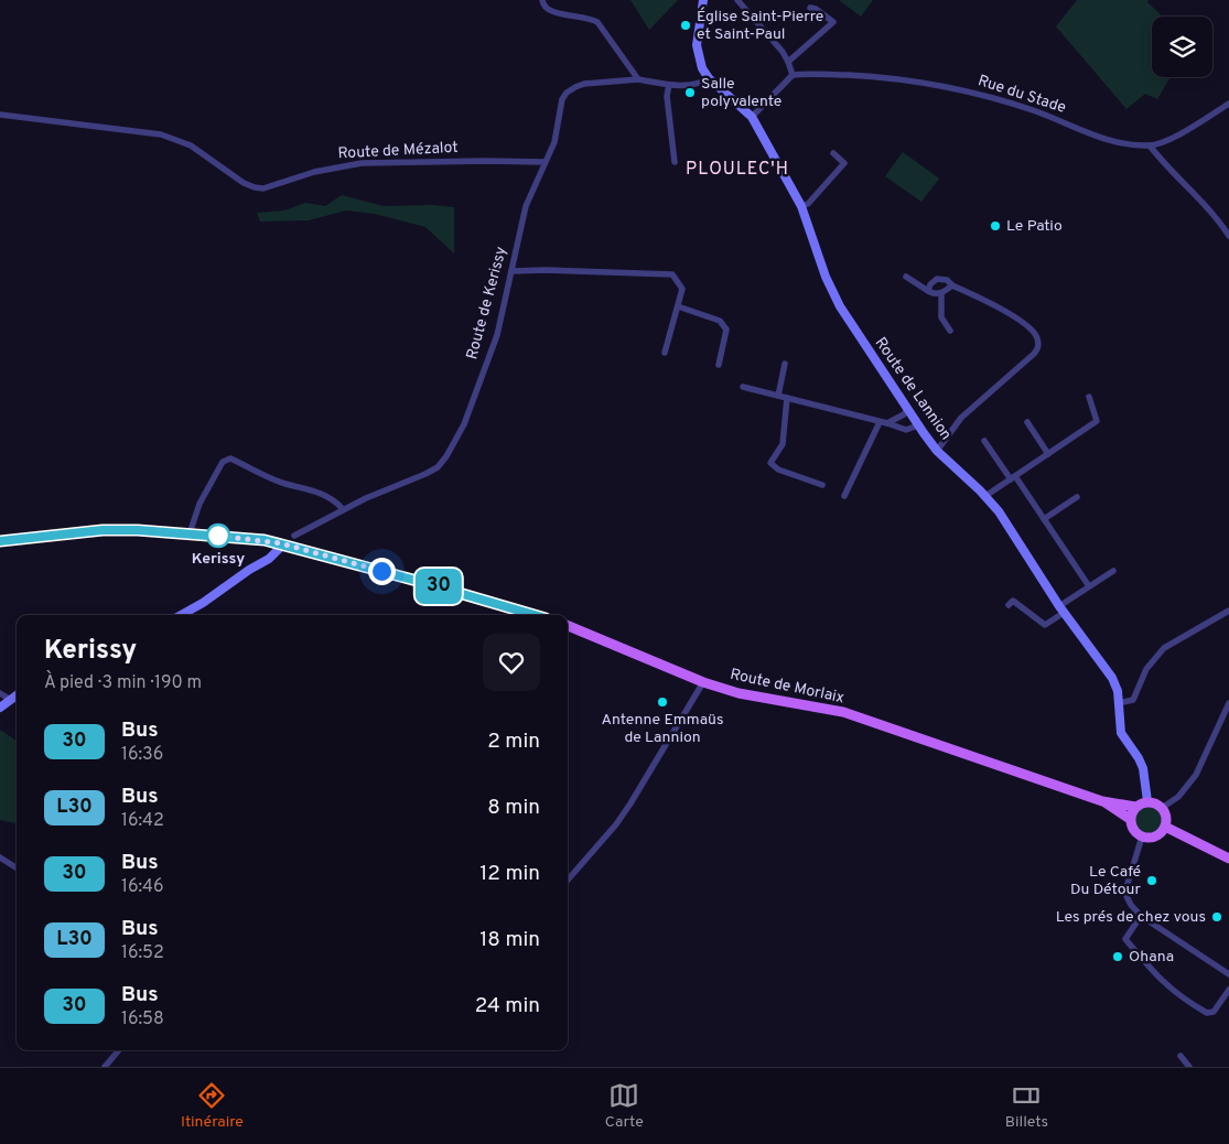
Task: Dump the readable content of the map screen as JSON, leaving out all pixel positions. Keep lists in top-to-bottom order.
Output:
{
  "streets": {
    "main road": ["Route de Morlaix"],
    "street": [
      "Rue du Stade",
      "Route de Mézalot",
      "Route de Kerissy",
      "Route de Lannion"
    ]
  },
  "crossings": [
    ["Route de Mézalot", "Route de Kerissy"],
    ["Route de Kerissy", "Route de Lannion"],
    ["Route de Lannion", "Route de Morlaix"]
  ],
  "districts": ["PLOULEC'H"],
  "places": [
    "Église Saint-Pierre et Saint-Paul",
    "Salle polyvalente",
    "Le Patio",
    "Kerissy",
    "Antenne Emmaüs de Lannion",
    "Le Café Du Détour",
    "Les prés de chez vous",
    "Ohana"
  ],
  "lines": ["bus line 30"],
  "page": {
    "on_map": "30",
    "heading": ["Kerissy", "À pied · 3 min · 190 m"],
    "list": [
      {
        "mark": "30",
        "name": "Bus",
        "note": "16:36",
        "value": "2 min"
      },
      {
        "mark": "L30",
        "name": "Bus",
        "note": "16:42",
        "value": "8 min"
      },
      {
        "mark": "30",
        "name": "Bus",
        "note": "16:46",
        "value": "12 min"
      },
      {
        "mark": "L30",
        "name": "Bus",
        "note": "16:52",
        "value": "18 min"
      },
      {
        "mark": "30",
        "name": "Bus",
        "note": "16:58",
        "value": "24 min"
      }
    ],
    "tabs": ["Itinéraire", "Carte", "Billets"]
  }
}
